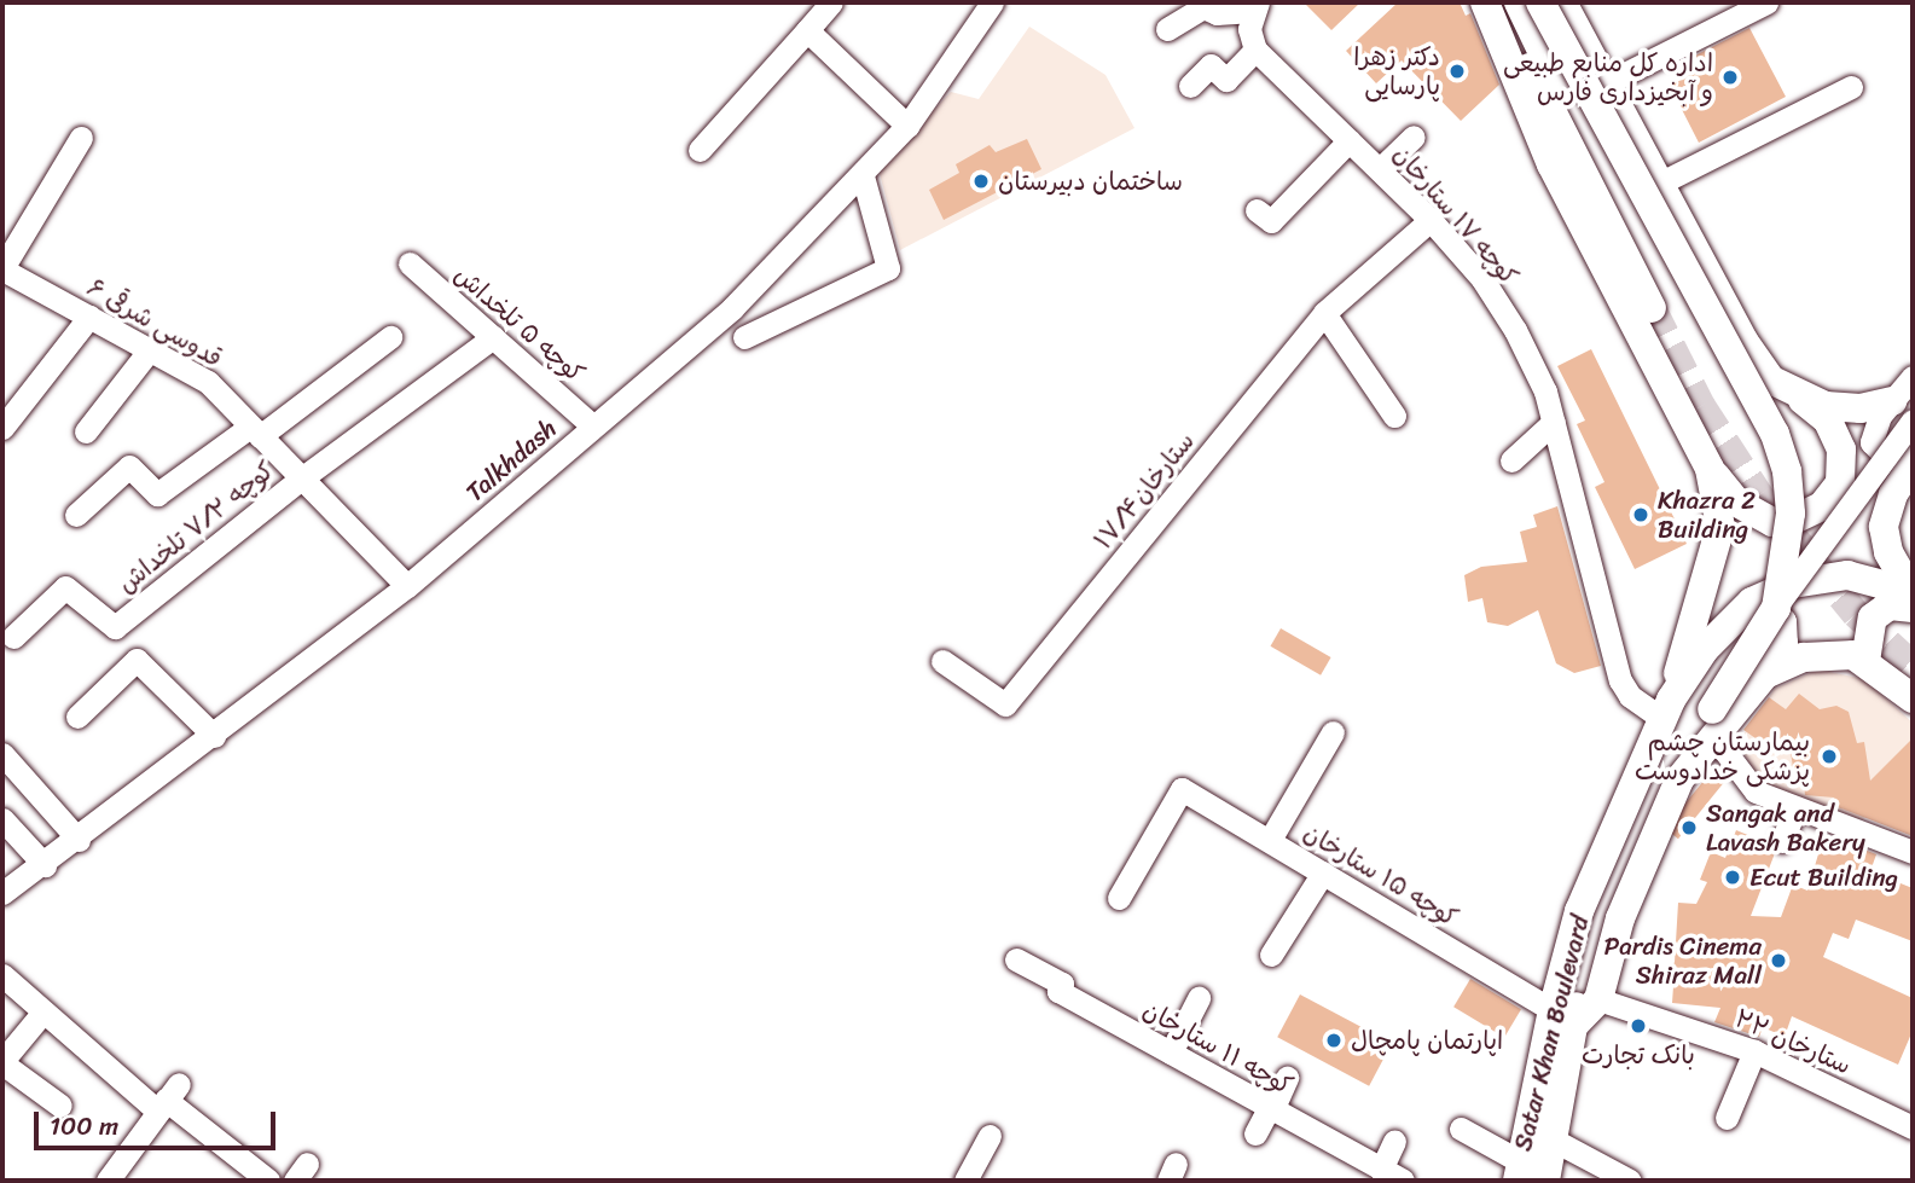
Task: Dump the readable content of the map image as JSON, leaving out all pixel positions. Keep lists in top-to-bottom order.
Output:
{
  "streets": {
    "main road": ["Satar Khan Boulevard"],
    "street": [
      "کوچه ۱۷ ستارخان",
      "قدوسی شرقی ۶",
      "کوچه ۵ تلخداش",
      "Talkhdash",
      "ستارخان۱۷/۴",
      "کوچه ۷/۲ تلخداش",
      "کوچه ۱۵ ستارخان",
      "۲۲ ستارخان",
      "کوچه ۱۱ ستارخان"
    ]
  },
  "crossings": [
    ["کوچه ۱۷ ستارخان", "ستارخان۱۷/۴"],
    ["کوچه ۱۷ ستارخان", "Satar Khan Boulevard"],
    ["قدوسی شرقی ۶", "Talkhdash"],
    ["قدوسی شرقی ۶", "کوچه ۷/۲ تلخداش"],
    ["کوچه ۵ تلخداش", "Talkhdash"],
    ["کوچه ۱۵ ستارخان", "Satar Khan Boulevard"]
  ],
  "places": [
    "دکتر زهرا پارسایی",
    "اداره کل منابع طبیعى و آبخیزدارى فارس",
    "ساختمان دبیرستان",
    "Khazra 2 Building",
    "بیمارستان چشم پزشکی خدادوست",
    "Sangak and Lavash Bakery",
    "Ecut Building",
    "Pardis Cinema Shiraz Mall",
    "بانک تجارت",
    "اپارتمان پامچال"
  ],
  "scale_bar": "100 m"
}
